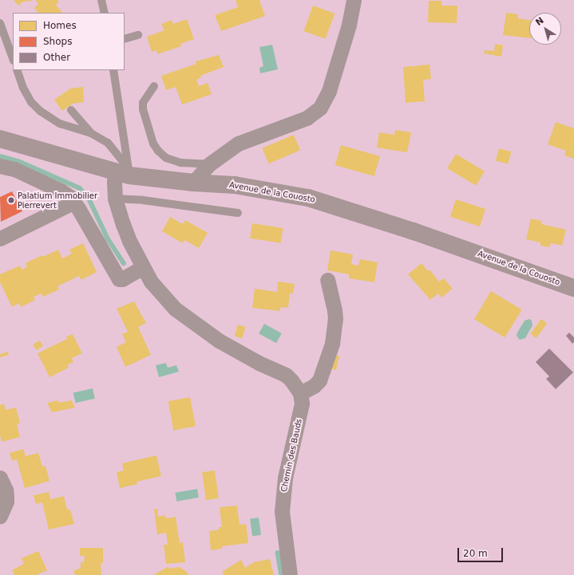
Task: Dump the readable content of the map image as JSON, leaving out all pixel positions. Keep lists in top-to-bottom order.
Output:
{
  "streets": {
    "main road": ["Avenue de la Couosto"],
    "street": ["Chemin des Bauds"]
  },
  "places": ["Palatium Immobilier Pierrevert"],
  "legend": ["Homes", "Shops", "Other"],
  "scale_bar": "20 m",
  "north": "top left"
}
